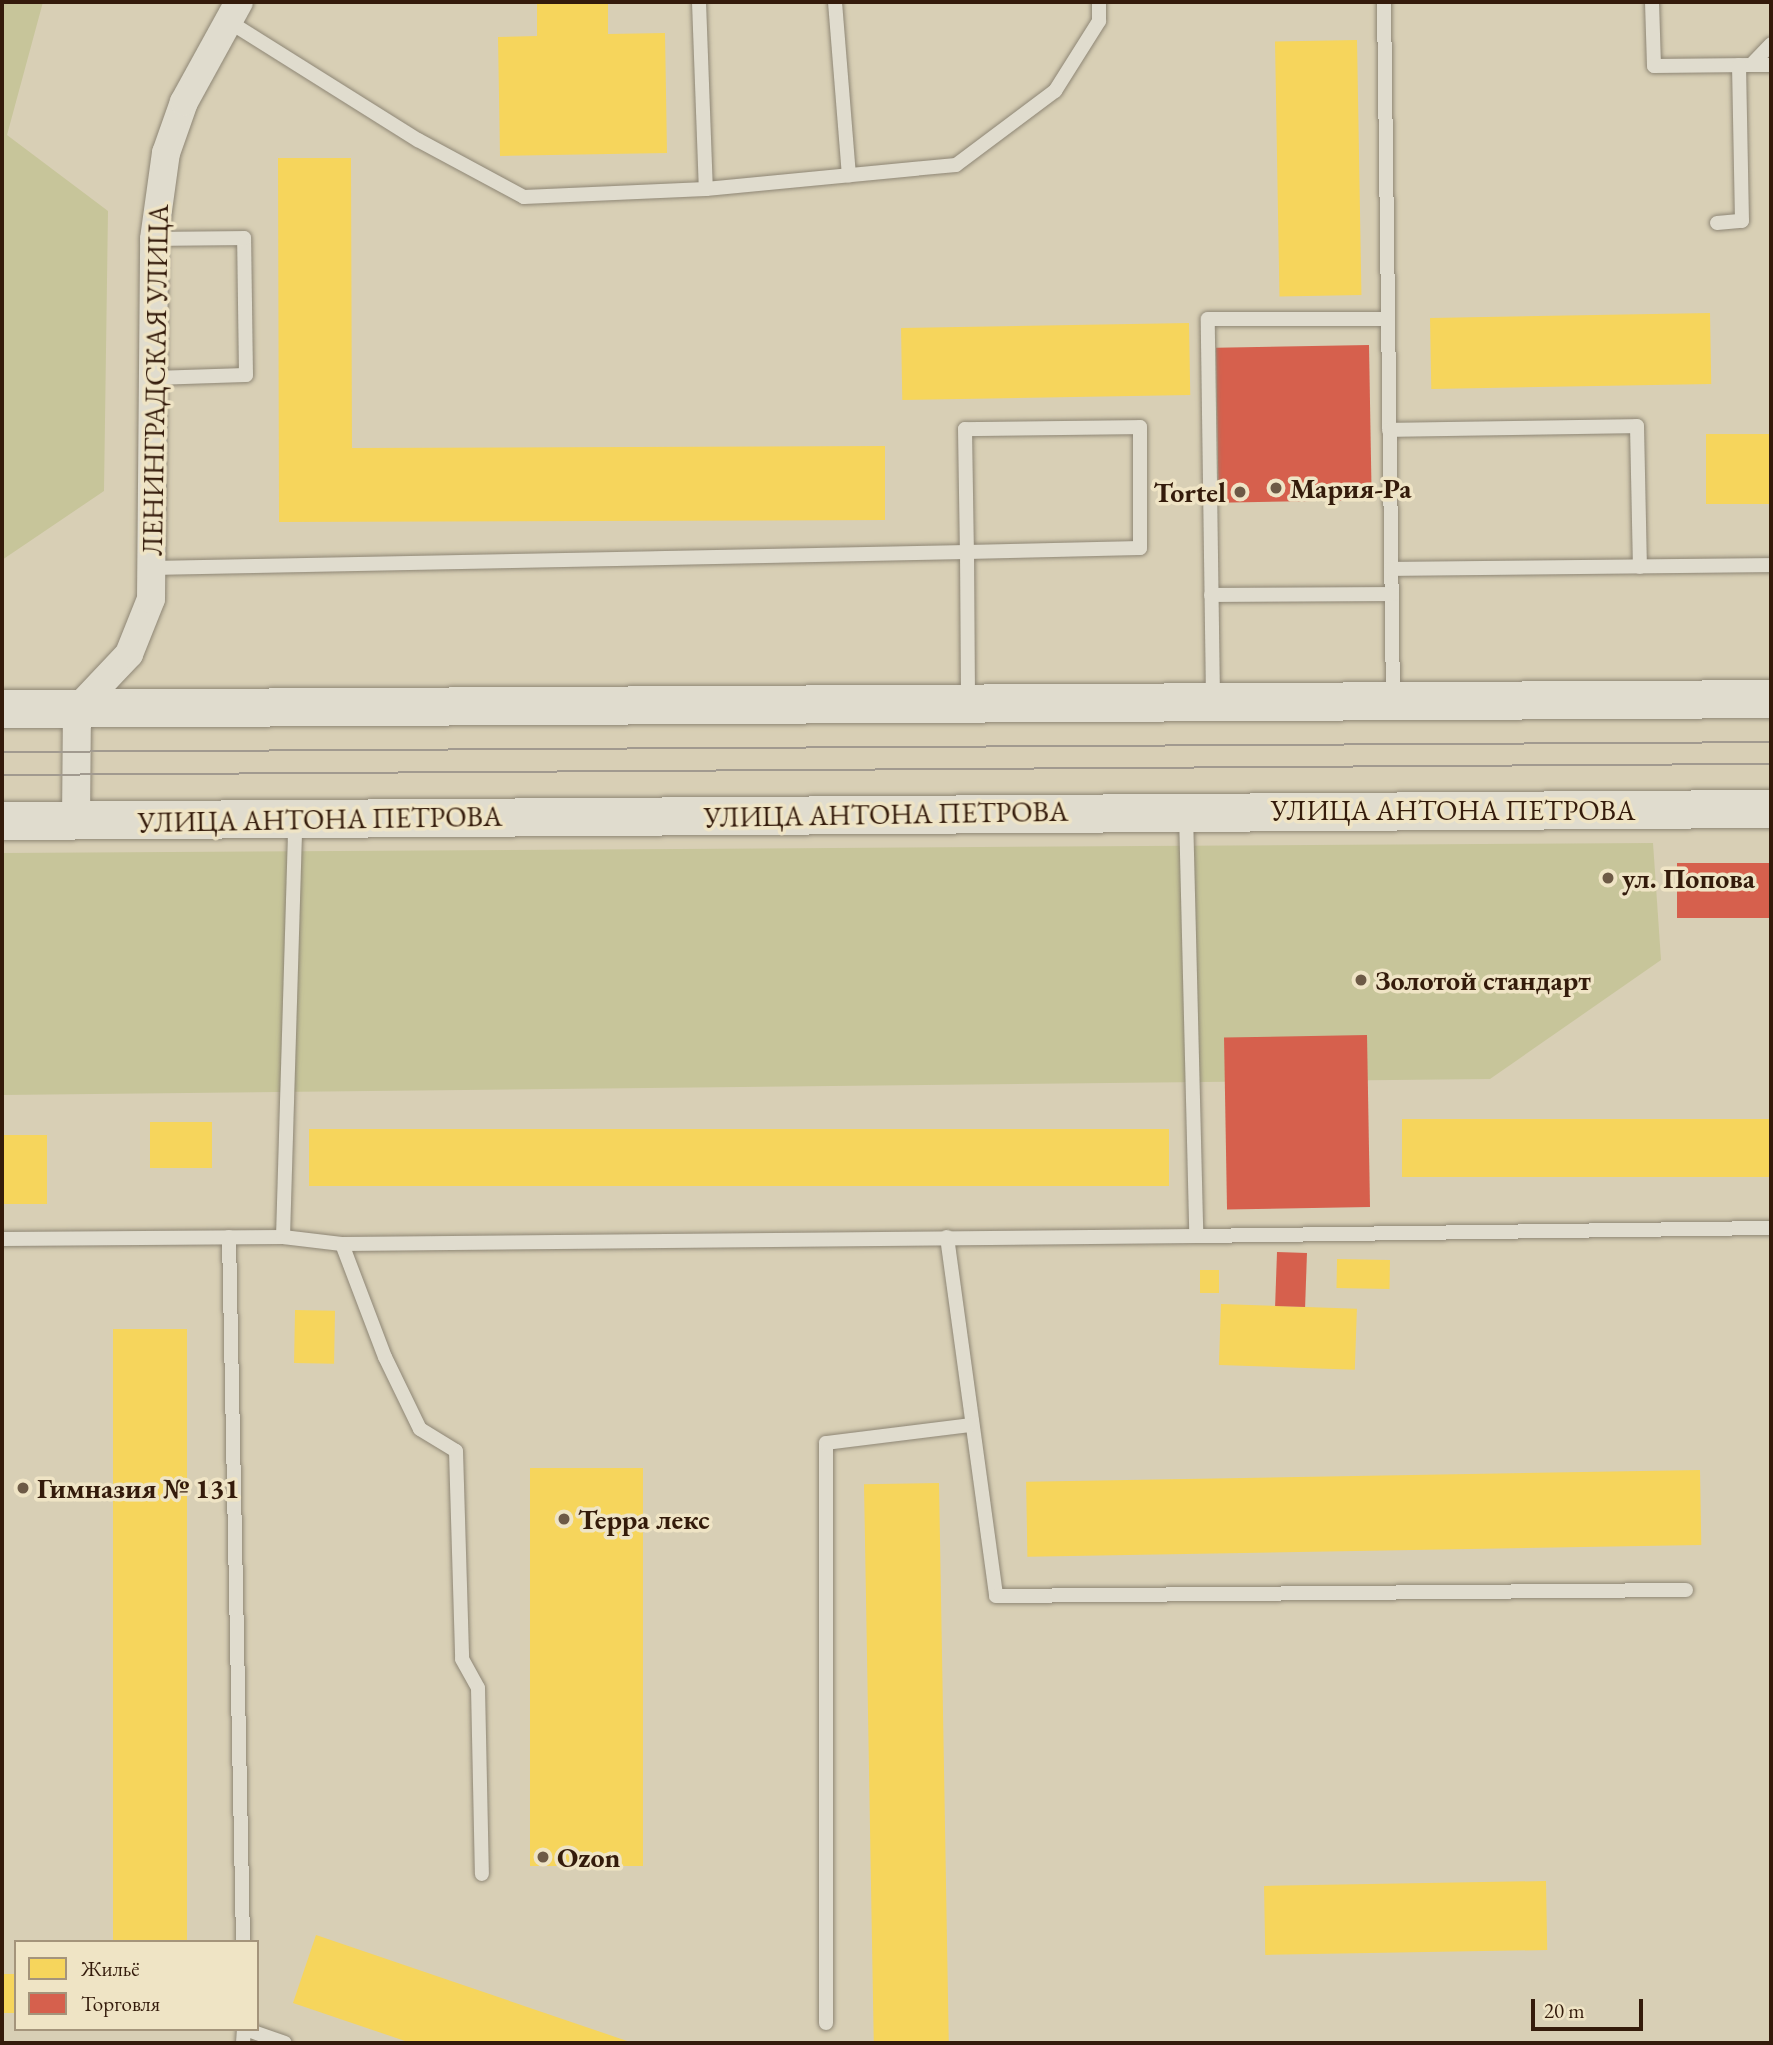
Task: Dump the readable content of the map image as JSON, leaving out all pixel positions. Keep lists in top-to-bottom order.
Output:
{
  "streets": {
    "main road": ["УЛИЦА АНТОНА ПЕТРОВА"],
    "street": ["ЛЕНИНГРАДСКАЯ УЛИЦА"]
  },
  "places": [
    "Мария-Ра",
    "Tortel",
    "ул. Попова",
    "Золотой стандарт",
    "Гимназия № 131",
    "Терра лекс",
    "Ozon"
  ],
  "legend": ["Жильё", "Торговля"],
  "scale_bar": "20 m"
}
